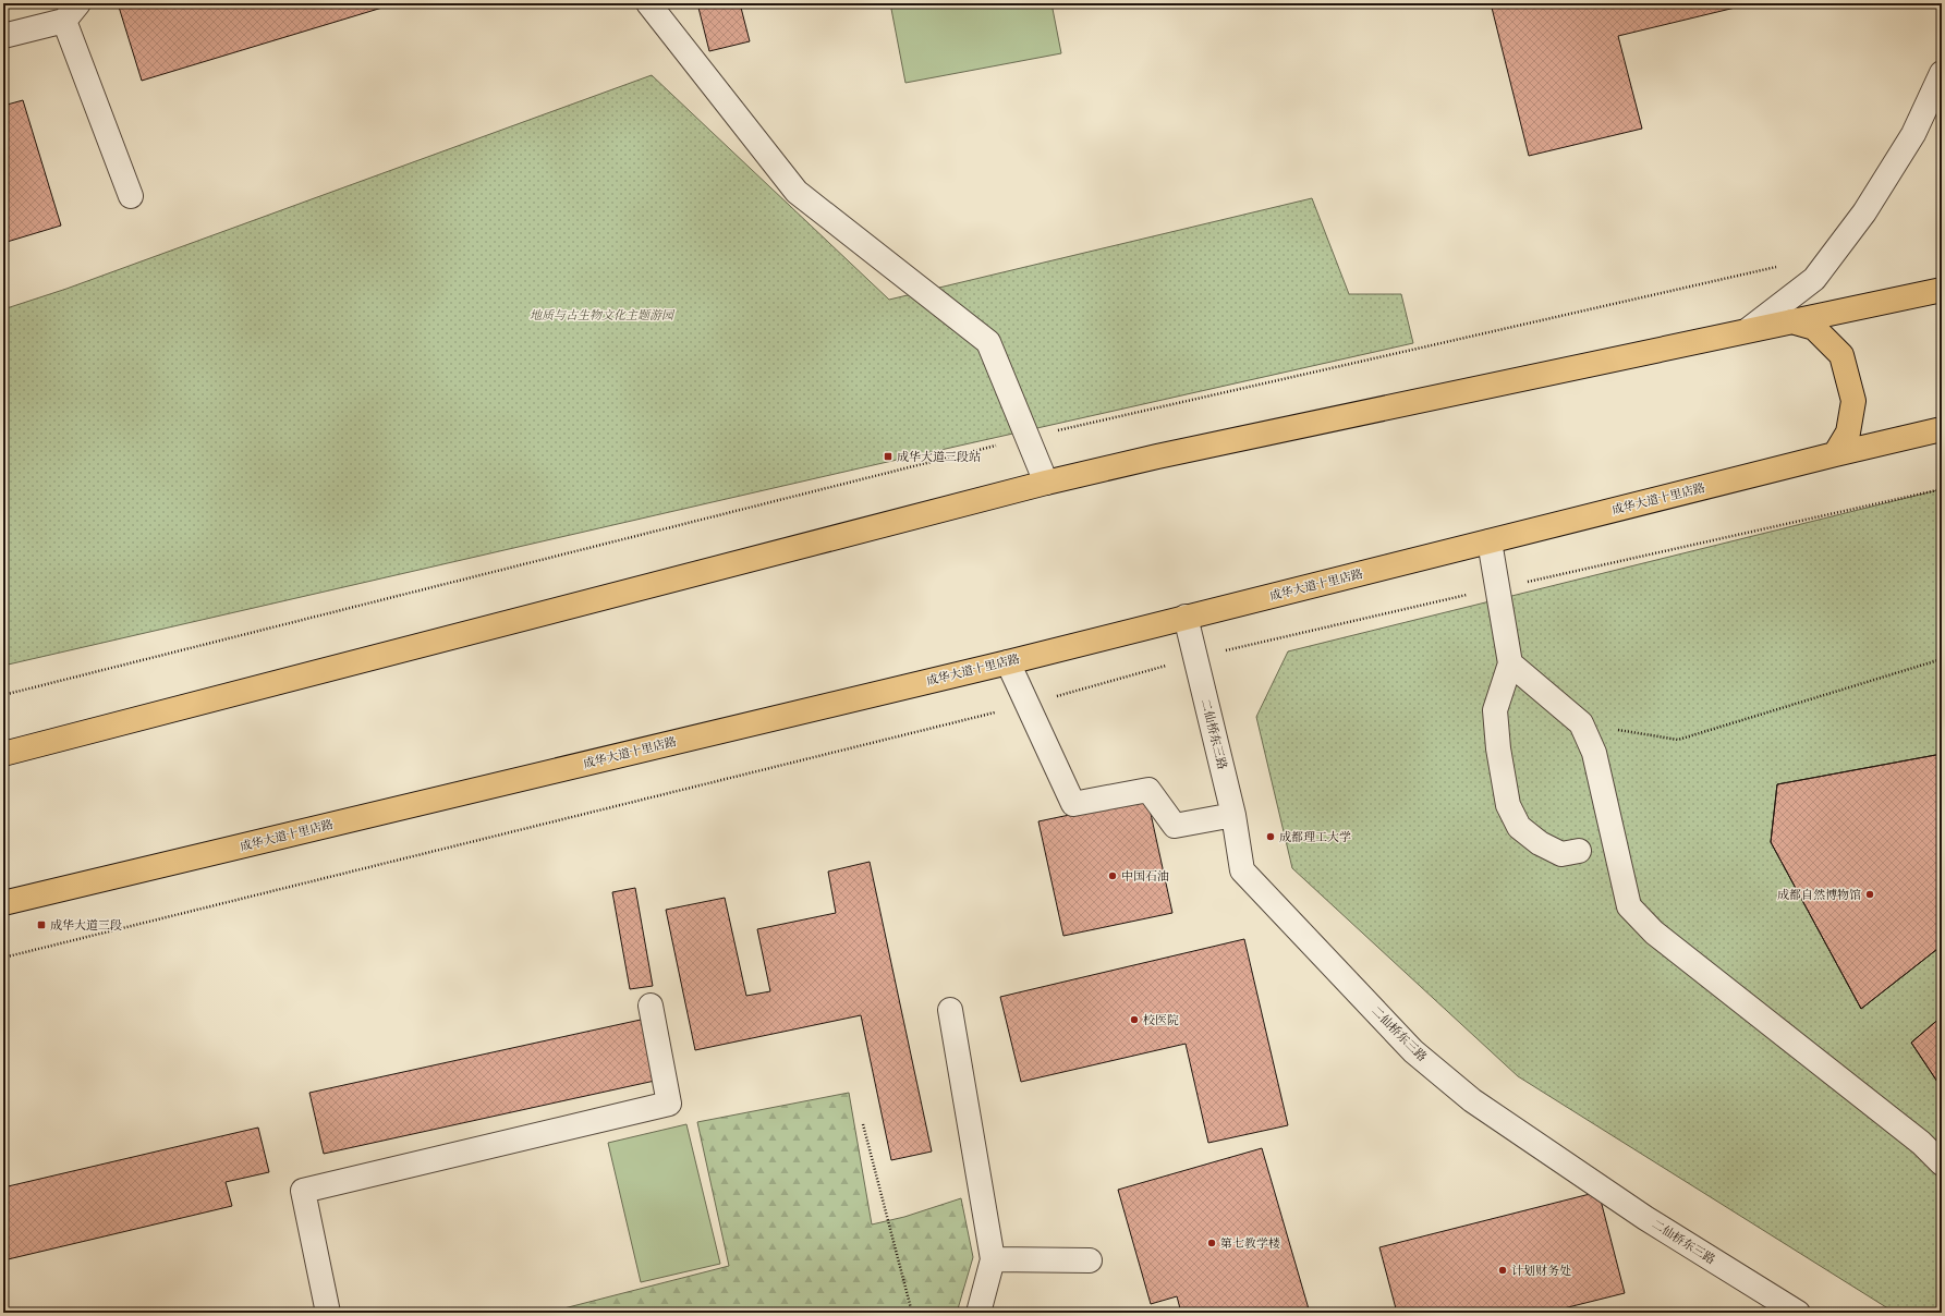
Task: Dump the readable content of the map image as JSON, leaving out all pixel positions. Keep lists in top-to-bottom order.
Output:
{
  "streets": {
    "main road": ["成华大道十里店路"],
    "street": ["二仙桥东三路"]
  },
  "crossings": [
    ["成华大道十里店路", "二仙桥东三路"]
  ],
  "parks": ["地质与古生物文化主题游园"],
  "places": {
    "transit": ["成华大道三段站", "成华大道三段"],
    "other": [
      "成都理工大学",
      "中国石油",
      "成都自然博物馆",
      "校医院",
      "第七教学楼",
      "计划财务处"
    ]
  }
}
